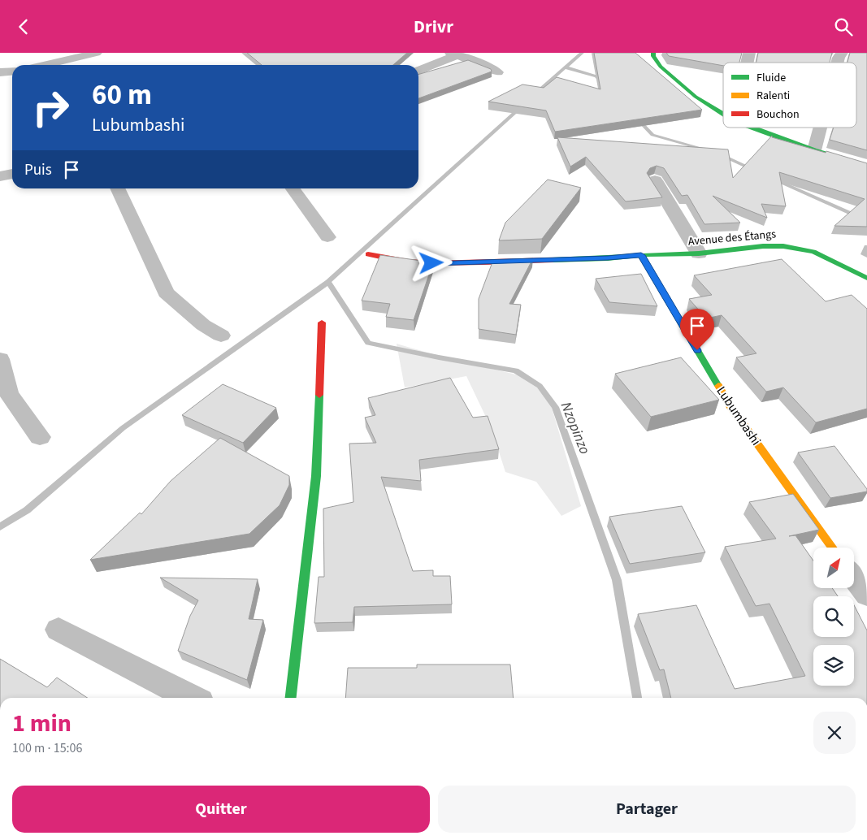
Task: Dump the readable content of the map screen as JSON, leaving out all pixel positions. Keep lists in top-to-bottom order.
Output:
{
  "streets": {
    "street": ["Avenue des Étangs", "Lubumbashi"]
  },
  "crossings": [
    ["Avenue des Étangs", "Lubumbashi"]
  ],
  "water": ["Nzopinzo"],
  "legend": ["Fluide", "Ralenti", "Bouchon"],
  "north": "top right",
  "page": {
    "header": "Drivr",
    "turn": ["60 m", "Lubumbashi"],
    "then": "Puis",
    "heading": ["1 min", "100 m · 15:06"],
    "buttons": ["Quitter", "Partager"]
  }
}
